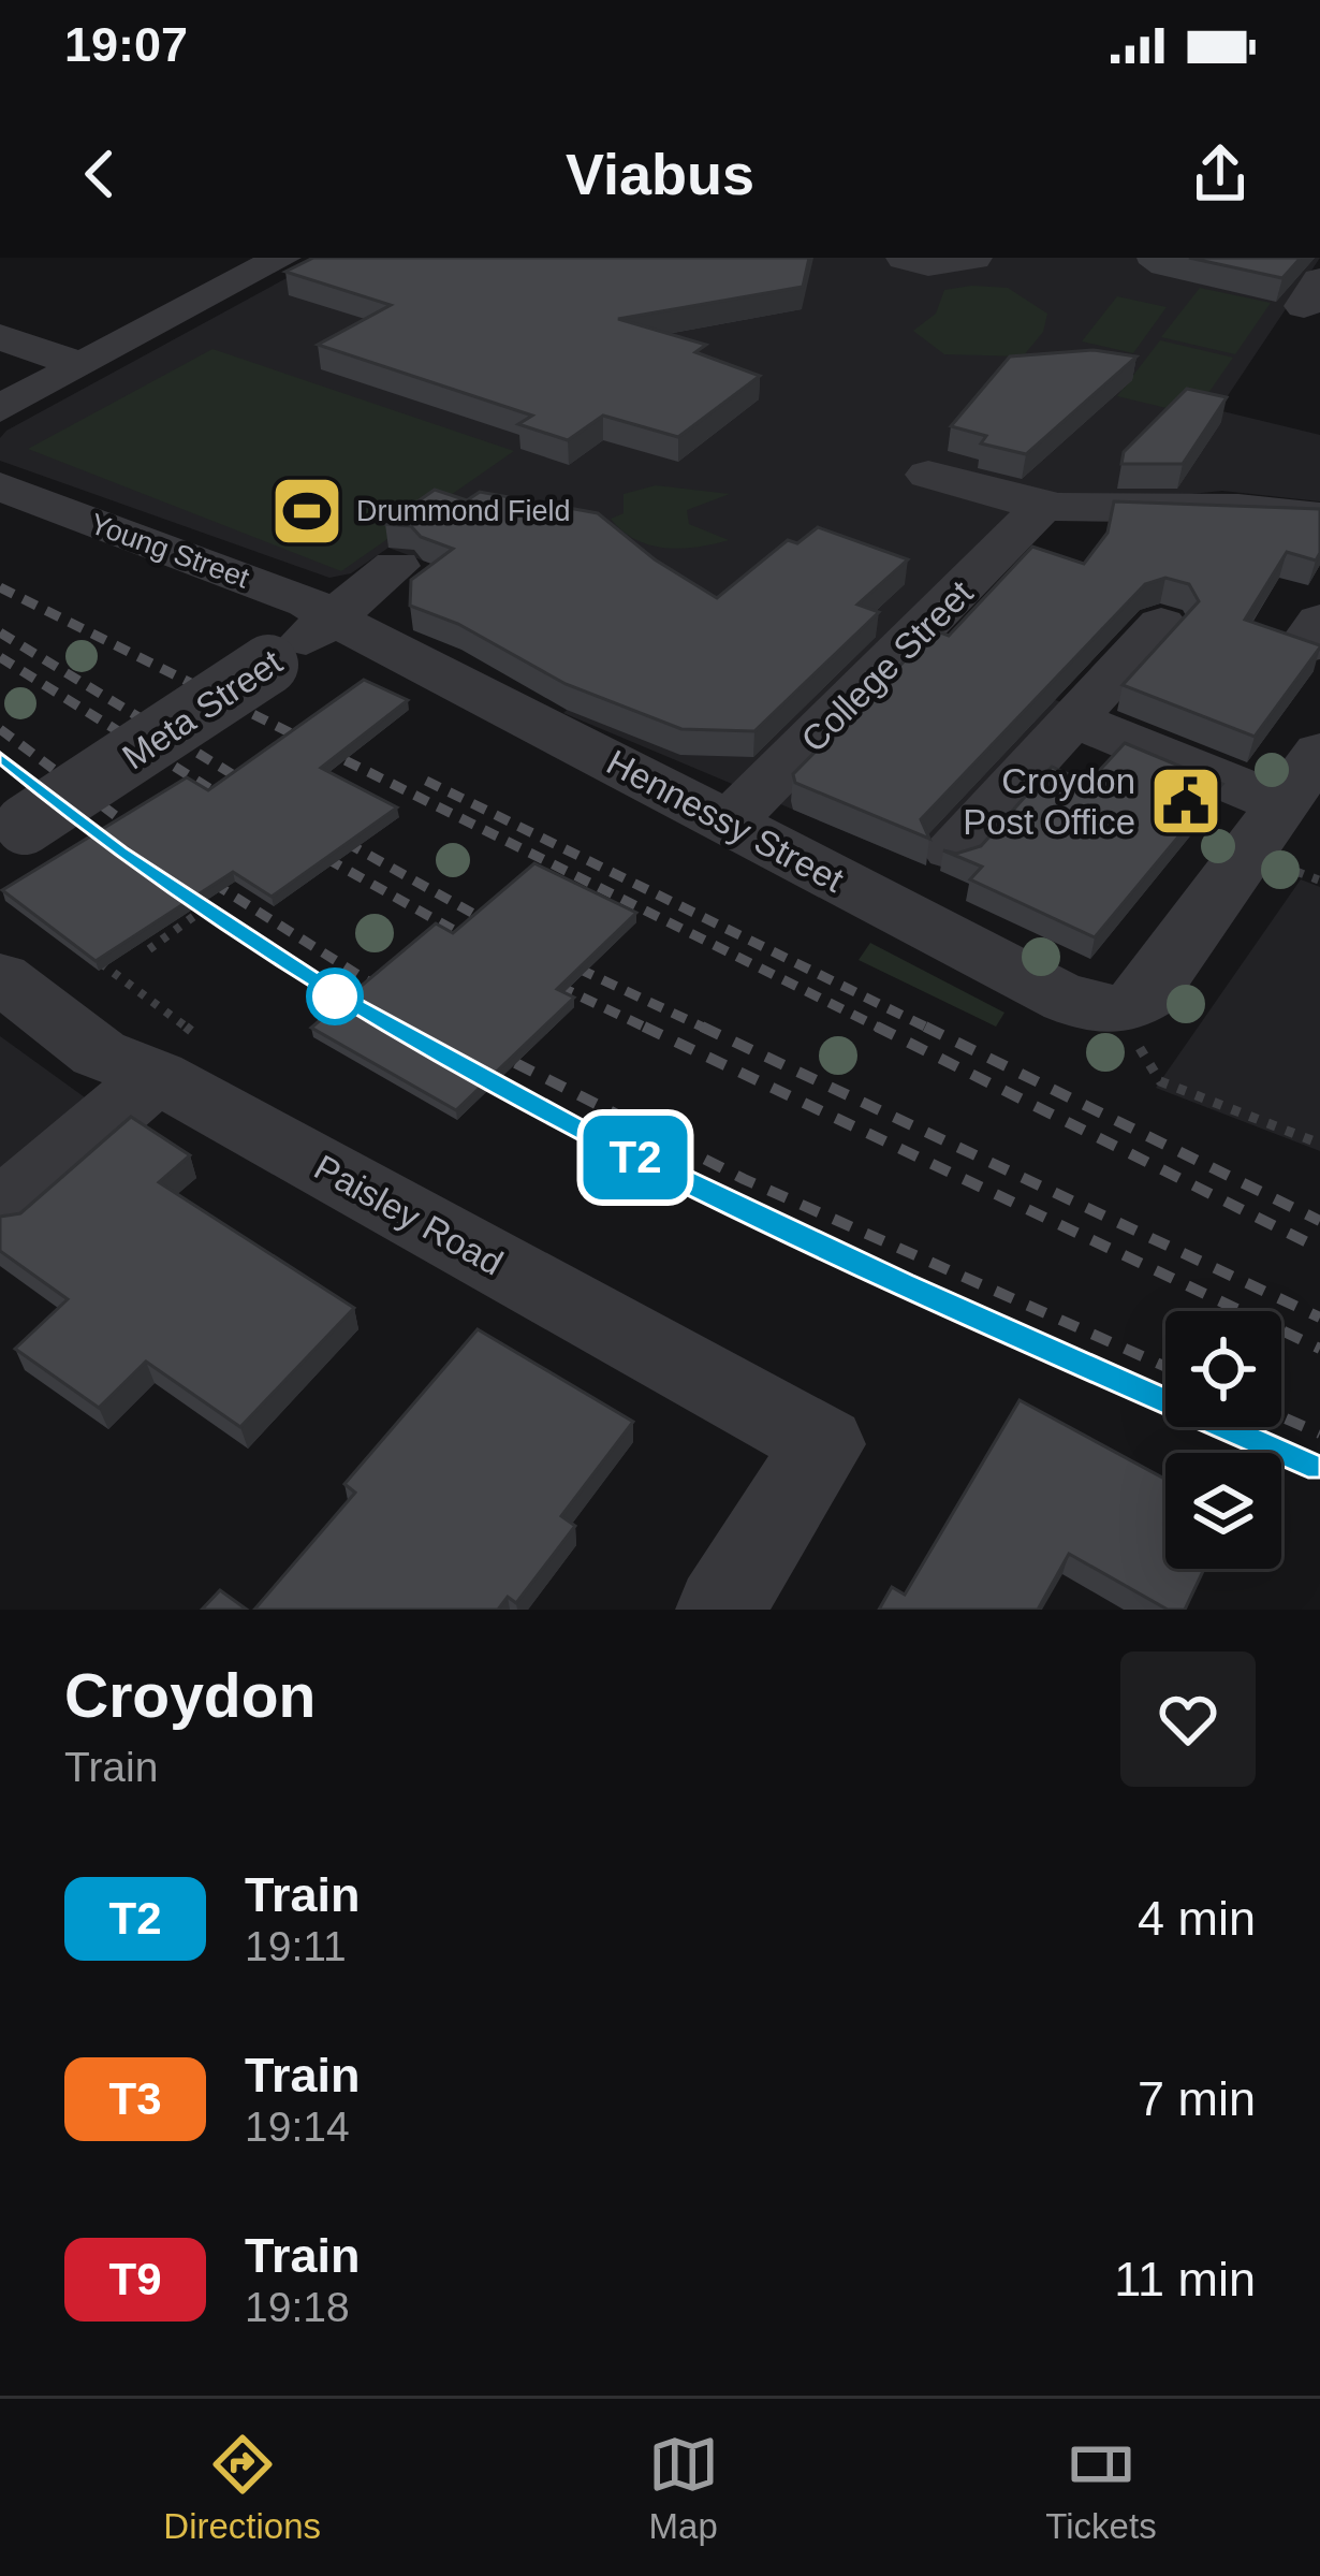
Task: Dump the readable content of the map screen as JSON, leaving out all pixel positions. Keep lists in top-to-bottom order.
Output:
{
  "streets": {
    "street": [
      "Young Street",
      "College Street",
      "Meta Street",
      "Hennessy Street",
      "Paisley Road"
    ]
  },
  "crossings": [
    ["Young Street", "Meta Street"],
    ["Young Street", "Hennessy Street"],
    ["College Street", "Hennessy Street"],
    ["Meta Street", "Hennessy Street"]
  ],
  "places": {
    "sports": ["Drummond Field"],
    "public building": ["Croydon Post Office"]
  },
  "page": {
    "status": "19:07",
    "header": "Viabus",
    "on_map": "T2",
    "heading": ["Croydon", "Train"],
    "list": [
      {
        "mark": "T2",
        "name": "Train",
        "note": "19:11",
        "value": "4 min"
      },
      {
        "mark": "T3",
        "name": "Train",
        "note": "19:14",
        "value": "7 min"
      },
      {
        "mark": "T9",
        "name": "Train",
        "note": "19:18",
        "value": "11 min"
      }
    ],
    "tabs": ["Directions", "Map", "Tickets"]
  }
}
